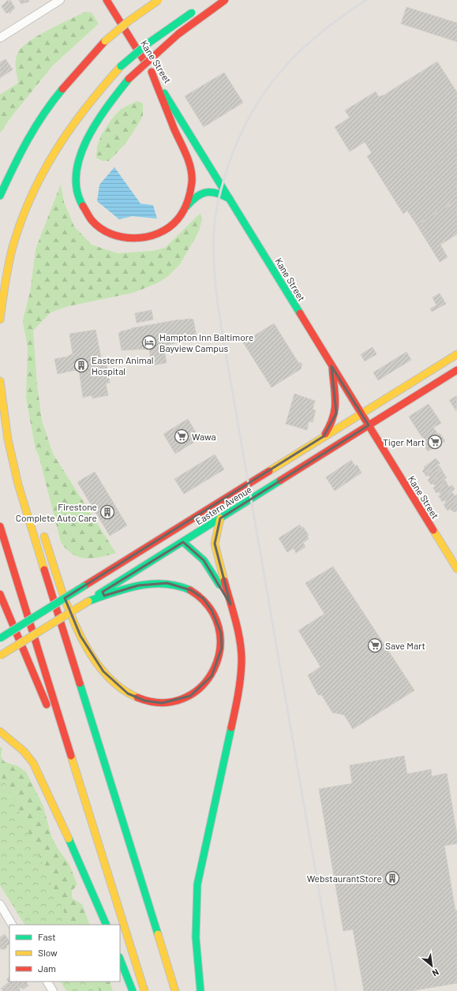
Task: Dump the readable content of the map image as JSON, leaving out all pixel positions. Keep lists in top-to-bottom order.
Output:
{
  "streets": {
    "main road": ["Kane Street", "Eastern Avenue"]
  },
  "crossings": [
    ["Kane Street", "Eastern Avenue"]
  ],
  "places": {
    "hotel": ["Hampton Inn Baltimore Bayview Campus"],
    "building": ["Eastern Animal Hospital", "Firestone Complete Auto Care", "WebstaurantStore"],
    "supermarket": ["Wawa", "Tiger Mart", "Save Mart"]
  },
  "legend": ["Fast", "Slow", "Jam"],
  "north": "bottom right"
}
